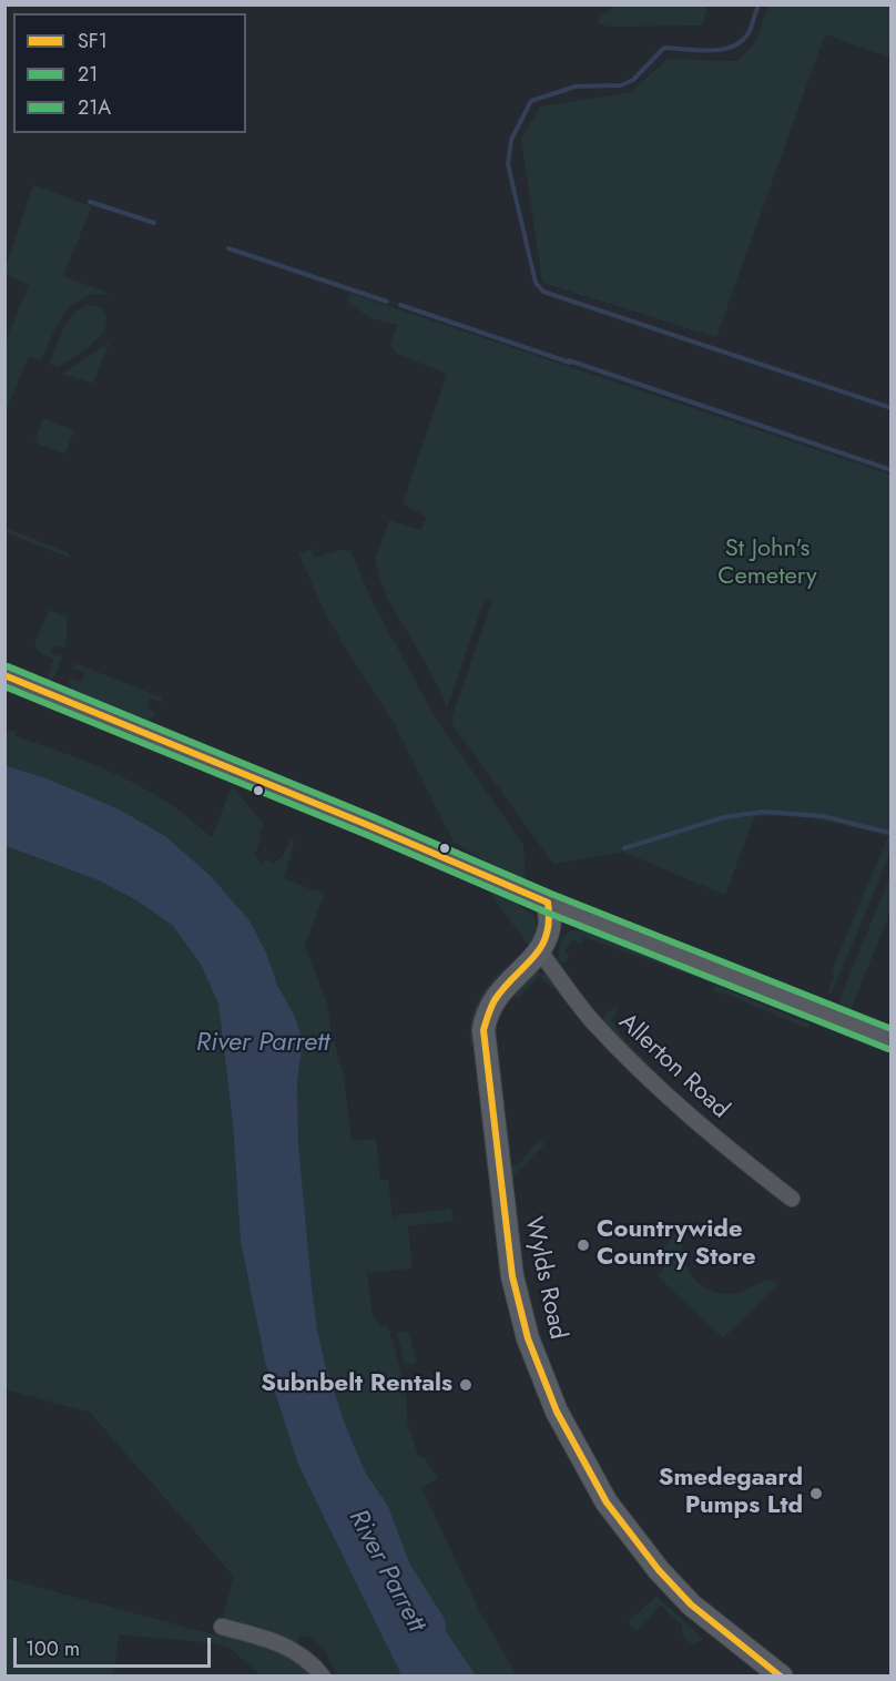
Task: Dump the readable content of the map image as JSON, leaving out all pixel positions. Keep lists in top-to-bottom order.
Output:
{
  "streets": {
    "street": ["Allerton Road", "Wylds Road"]
  },
  "crossings": [
    ["Allerton Road", "Wylds Road"]
  ],
  "water": ["River Parrett"],
  "parks": ["St John's Cemetery"],
  "places": ["Countrywide Country Store", "Subnbelt Rentals", "Smedegaard Pumps Ltd"],
  "lines": ["transit line 21A", "transit line SF1", "transit line 21"],
  "legend": ["SF1", "21", "21A"],
  "scale_bar": "100 m"
}
